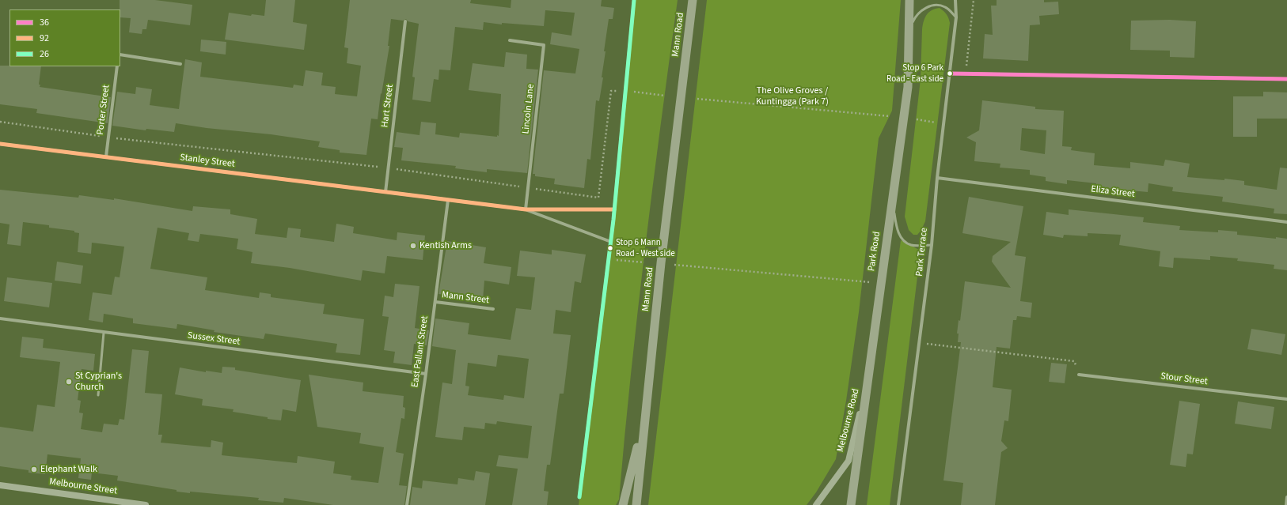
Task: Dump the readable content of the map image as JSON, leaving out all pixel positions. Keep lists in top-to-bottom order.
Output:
{
  "streets": {
    "highway": ["Mann Road", "Park Road"],
    "main road": ["Melbourne Road", "Melbourne Street"],
    "street": [
      "Hart Street",
      "Lincoln Lane",
      "Porter Street",
      "Stanley Street",
      "Eliza Street",
      "Park Terrace",
      "Mann Street",
      "Sussex Street",
      "East Pallant Street",
      "Stour Street"
    ]
  },
  "crossings": [
    ["Hart Street", "Stanley Street"],
    ["Lincoln Lane", "Stanley Street"],
    ["Porter Street", "Stanley Street"],
    ["Stanley Street", "East Pallant Street"],
    ["Eliza Street", "Park Terrace"],
    ["Park Road", "Melbourne Road"],
    ["Mann Street", "East Pallant Street"],
    ["Sussex Street", "East Pallant Street"]
  ],
  "parks": ["The Olive Groves / Kuntingga (Park 7)"],
  "places": [
    "Stop 6 Park Road - East side",
    "Kentish Arms",
    "Stop 6 Mann Road - West side",
    "St Cyprian's Church",
    "Elephant Walk"
  ],
  "lines": ["transit line 26", "transit line 36", "transit line 92"],
  "legend": ["36", "92", "26"]
}
